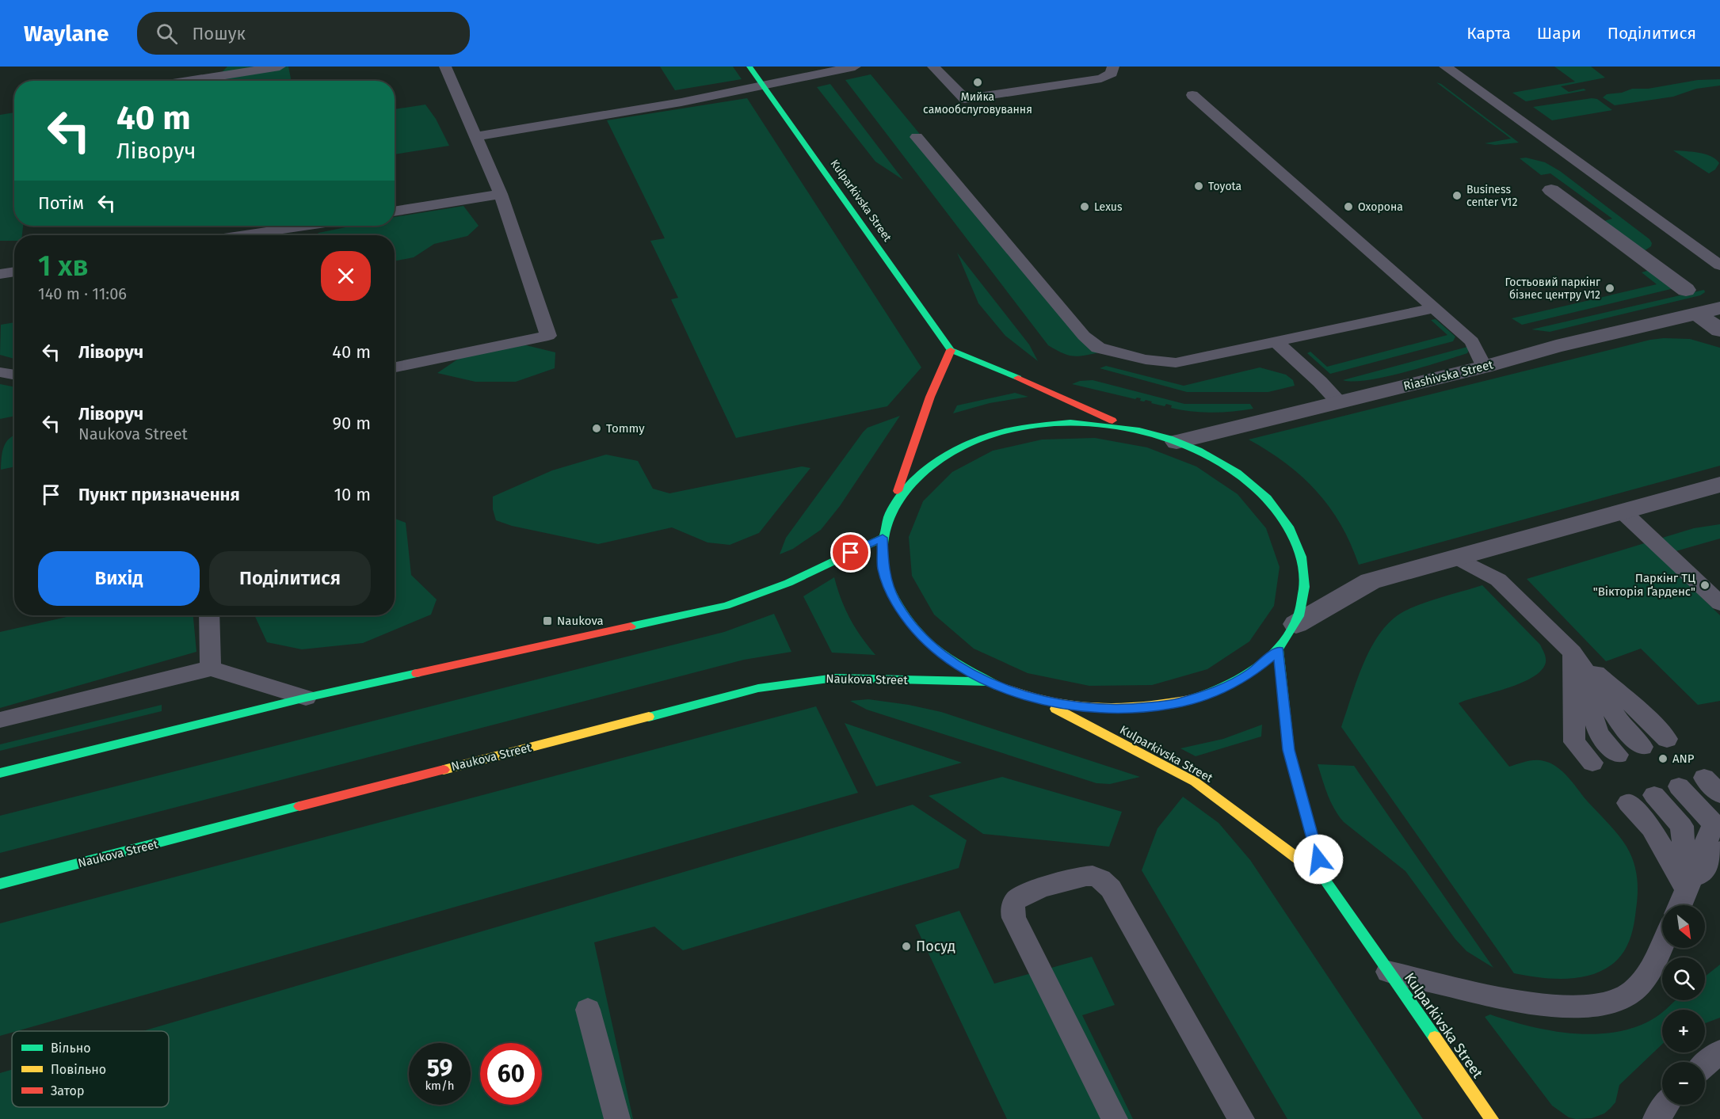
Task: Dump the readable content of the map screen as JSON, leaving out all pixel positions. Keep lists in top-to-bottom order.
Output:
{
  "streets": {
    "main road": ["Kulparkivska Street", "Naukova Street"],
    "street": ["Riashivska Street"]
  },
  "places": {
    "other": [
      "Мийка самообслуговування",
      "Toyota",
      "Business center V12",
      "Lexus",
      "Охорона",
      "Гостьовий паркінг бізнес центру V12",
      "Tommy",
      "Паркінг ТЦ \"Вікторія Ґарденс\"",
      "ANP",
      "Посуд"
    ],
    "transit": ["Naukova"]
  },
  "legend": ["Вільно", "Повільно", "Затор"],
  "north": "bottom right",
  "page": {
    "header": "Waylane",
    "search": "Пошук",
    "nav": ["Карта", "Шари", "Поділитися"],
    "turn": ["40 m", "Ліворуч"],
    "then": "Потім",
    "heading": ["1 хв", "140 m · 11:06"],
    "list": [
      {
        "name": "Ліворуч",
        "value": "40 m"
      },
      {
        "name": "Ліворуч",
        "note": "Naukova Street",
        "value": "90 m"
      },
      {
        "name": "Пункт призначення",
        "value": "10 m"
      }
    ],
    "buttons": ["Вихід", "Поділитися"],
    "map_buttons": ["+", "−"],
    "speed": "59 km/h",
    "limit": "60"
  }
}
